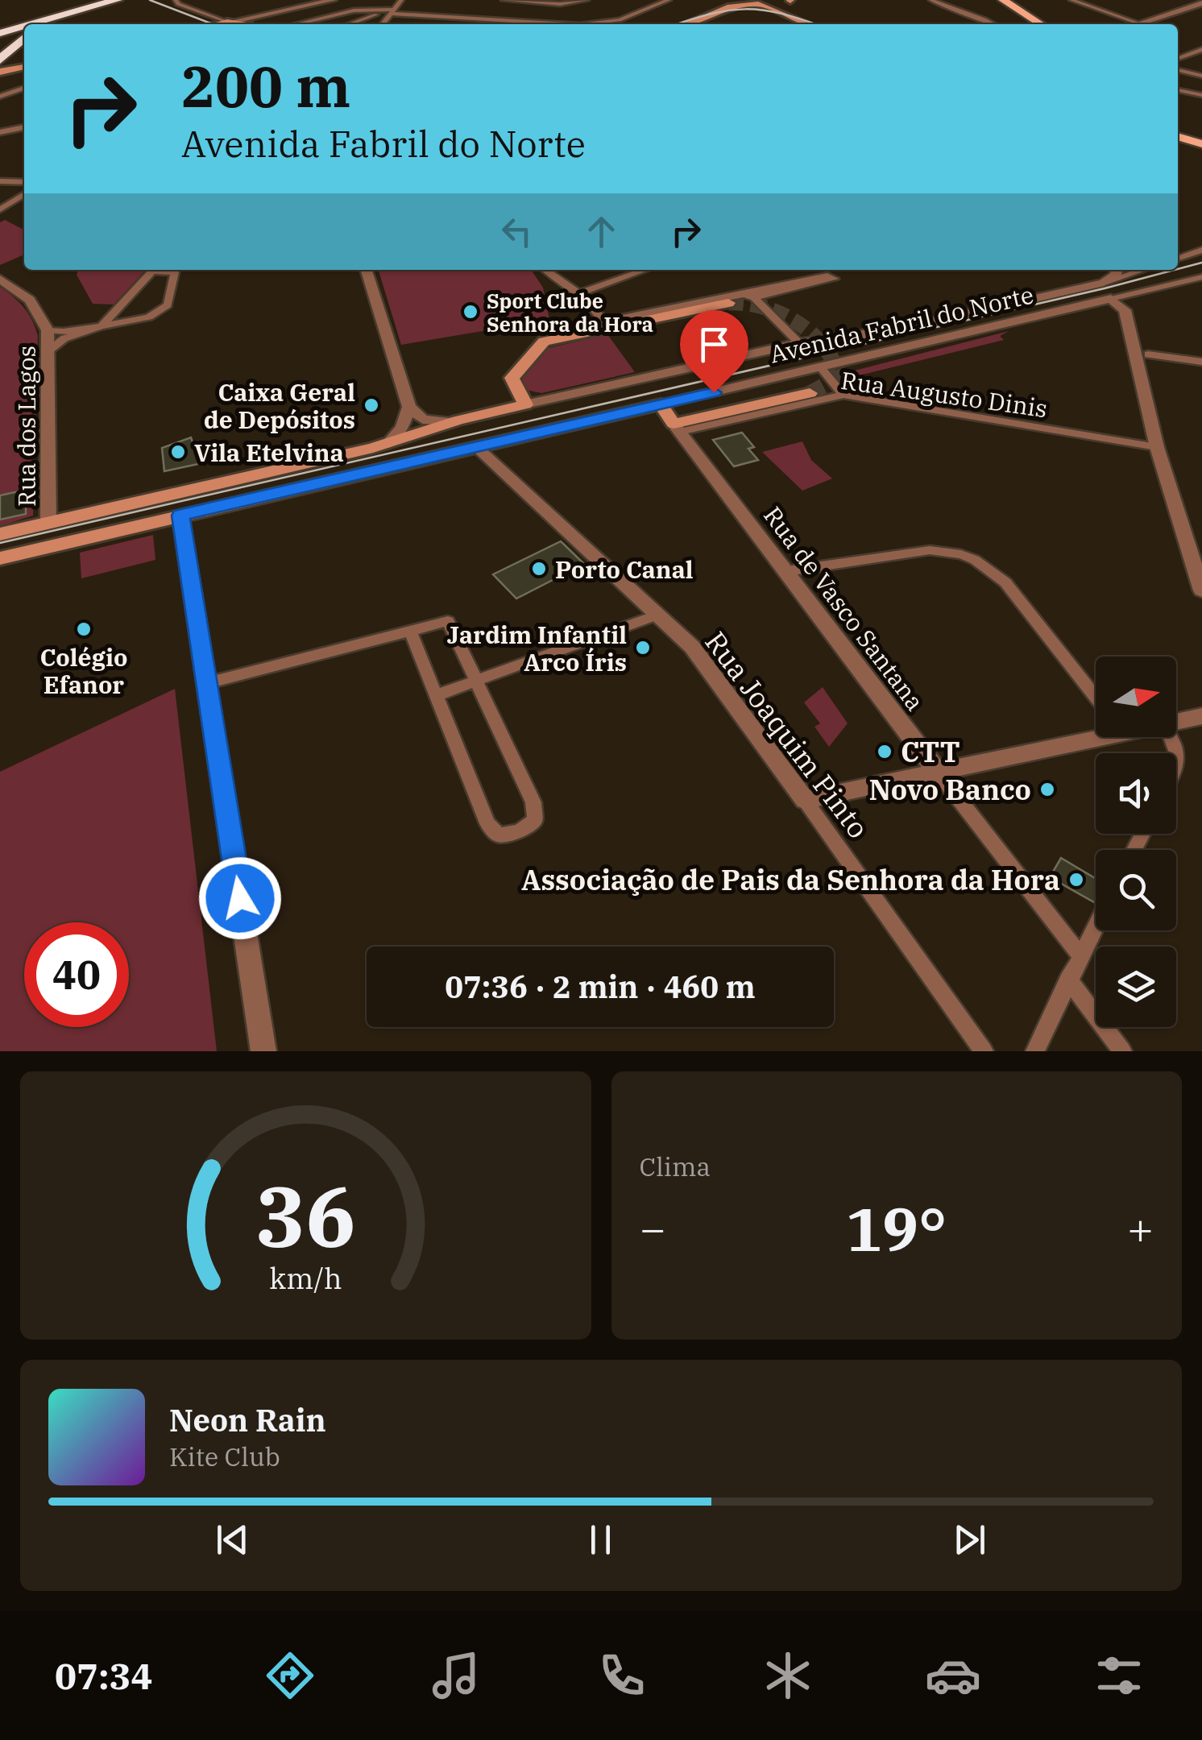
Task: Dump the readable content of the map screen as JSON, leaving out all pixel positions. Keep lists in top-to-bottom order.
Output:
{
  "streets": {
    "main road": ["Avenida Fabril do Norte", "Rua de Vasco Santana"],
    "street": ["Rua Augusto Dinis", "Rua dos Lagos", "Rua Joaquim Pinto"]
  },
  "crossings": [
    ["Avenida Fabril do Norte", "Rua dos Lagos"],
    ["Avenida Fabril do Norte", "Rua de Vasco Santana"],
    ["Avenida Fabril do Norte", "Rua Joaquim Pinto"],
    ["Rua Augusto Dinis", "Rua de Vasco Santana"]
  ],
  "places": [
    "Sport Clube Senhora da Hora",
    "Caixa Geral de Depósitos",
    "Vila Etelvina",
    "Porto Canal",
    "Colégio Efanor",
    "Jardim Infantil Arco Íris",
    "CTT",
    "Novo Banco",
    "Associação de Pais da Senhora da Hora"
  ],
  "north": "right",
  "page": {
    "turn": ["200 m", "Avenida Fabril do Norte"],
    "limit": "40",
    "trip": "07:36 · 2 min · 460 m",
    "tile": "Clima",
    "heat": ["−", "19°", "+"],
    "song": ["Neon Rain", "Kite Club"],
    "tabs": "07:34",
    "gauge": ["36", "km/h"]
  }
}
